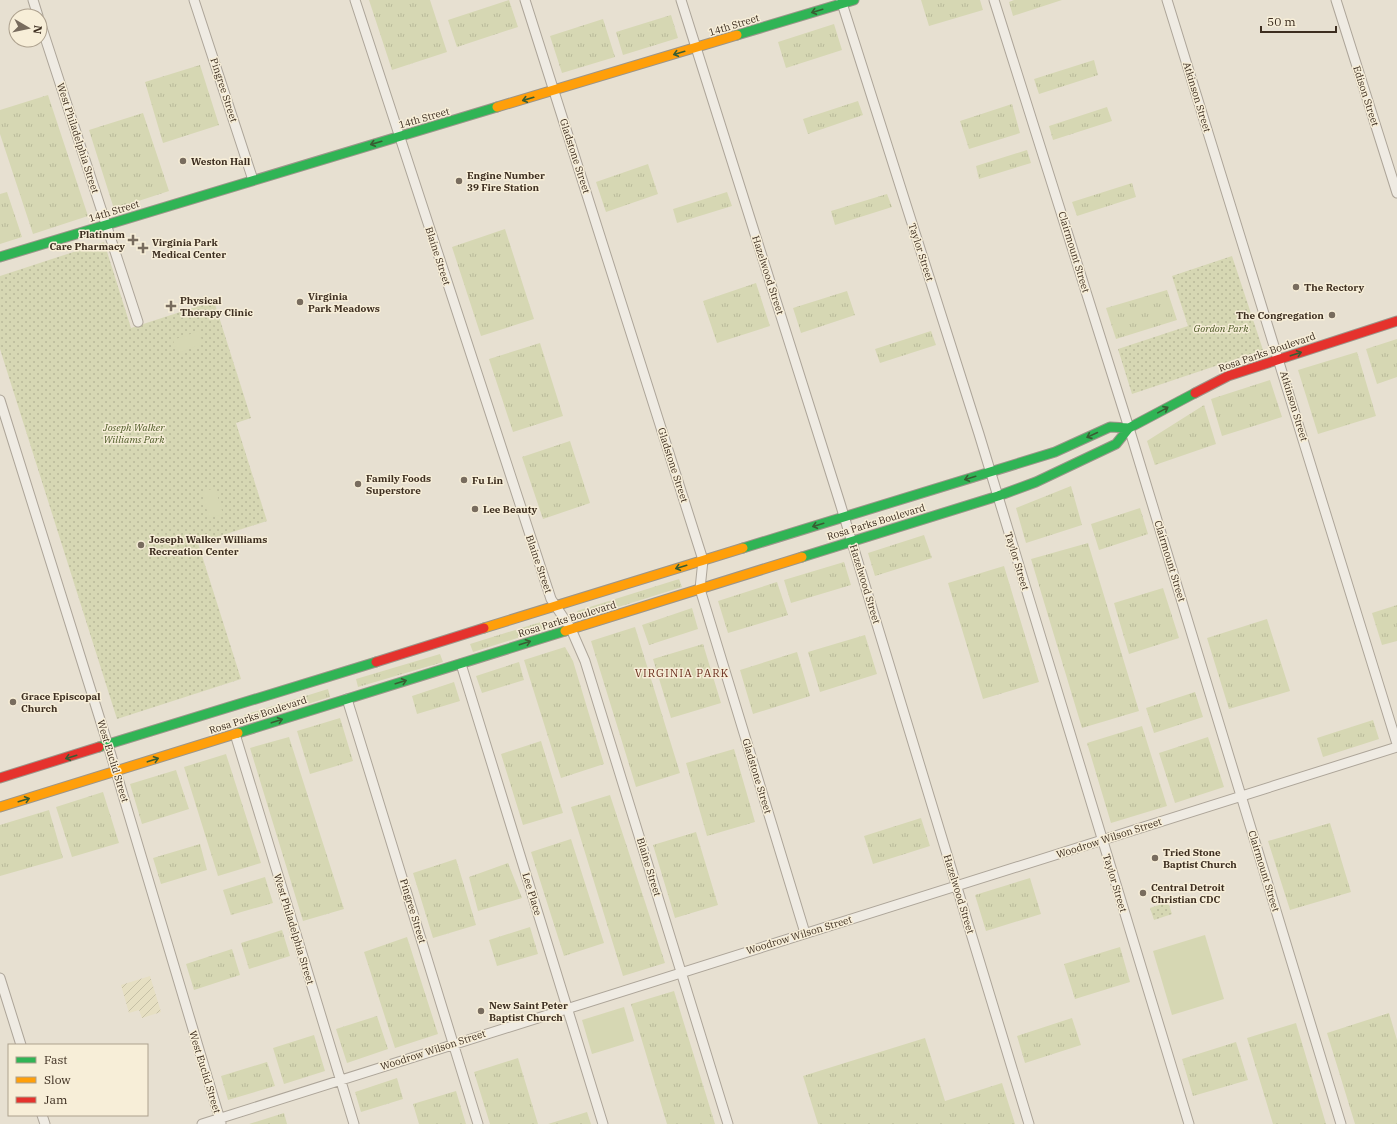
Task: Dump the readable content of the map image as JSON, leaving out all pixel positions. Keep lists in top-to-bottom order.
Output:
{
  "streets": {
    "street": [
      "14th Street",
      "Pingree Street",
      "Edison Street",
      "Atkinson Street",
      "West Philadelphia Street",
      "Gladstone Street",
      "Taylor Street",
      "Clairmount Street",
      "Blaine Street",
      "Hazelwood Street",
      "Rosa Parks Boulevard",
      "West Euclid Street",
      "Woodrow Wilson Street",
      "Lee Place"
    ]
  },
  "crossings": [
    ["14th Street", "Pingree Street"],
    ["14th Street", "West Philadelphia Street"],
    ["14th Street", "Gladstone Street"],
    ["14th Street", "Taylor Street"],
    ["14th Street", "Blaine Street"],
    ["14th Street", "Hazelwood Street"],
    ["Pingree Street", "Rosa Parks Boulevard"],
    ["Pingree Street", "Woodrow Wilson Street"],
    ["Atkinson Street", "Rosa Parks Boulevard"],
    ["Atkinson Street", "Woodrow Wilson Street"],
    ["West Philadelphia Street", "Rosa Parks Boulevard"],
    ["West Philadelphia Street", "Woodrow Wilson Street"],
    ["Gladstone Street", "Rosa Parks Boulevard"],
    ["Gladstone Street", "Woodrow Wilson Street"],
    ["Taylor Street", "Rosa Parks Boulevard"],
    ["Taylor Street", "Woodrow Wilson Street"],
    ["Clairmount Street", "Rosa Parks Boulevard"],
    ["Clairmount Street", "Woodrow Wilson Street"],
    ["Blaine Street", "Rosa Parks Boulevard"],
    ["Blaine Street", "Woodrow Wilson Street"],
    ["Hazelwood Street", "Rosa Parks Boulevard"],
    ["Hazelwood Street", "Woodrow Wilson Street"],
    ["Rosa Parks Boulevard", "West Euclid Street"],
    ["Rosa Parks Boulevard", "Lee Place"],
    ["West Euclid Street", "Woodrow Wilson Street"],
    ["Woodrow Wilson Street", "Lee Place"]
  ],
  "one_way": ["14th Street"],
  "districts": ["VIRGINIA PARK"],
  "parks": ["Gordon Park", "Joseph Walker Williams Park"],
  "places": {
    "other": [
      "Weston Hall",
      "Engine Number 39 Fire Station",
      "The Rectory",
      "Virginia Park Meadows",
      "The Congregation",
      "Fu Lin",
      "Family Foods Superstore",
      "Lee Beauty",
      "Joseph Walker Williams Recreation Center",
      "Grace Episcopal Church",
      "Tried Stone Baptist Church",
      "Central Detroit Christian CDC",
      "New Saint Peter Baptist Church"
    ],
    "health": ["Platinum Care Pharmacy", "Virginia Park Medical Center", "Physical Therapy Clinic"]
  },
  "legend": ["Fast", "Slow", "Jam"],
  "scale_bar": "50 m",
  "north": "right"
}
